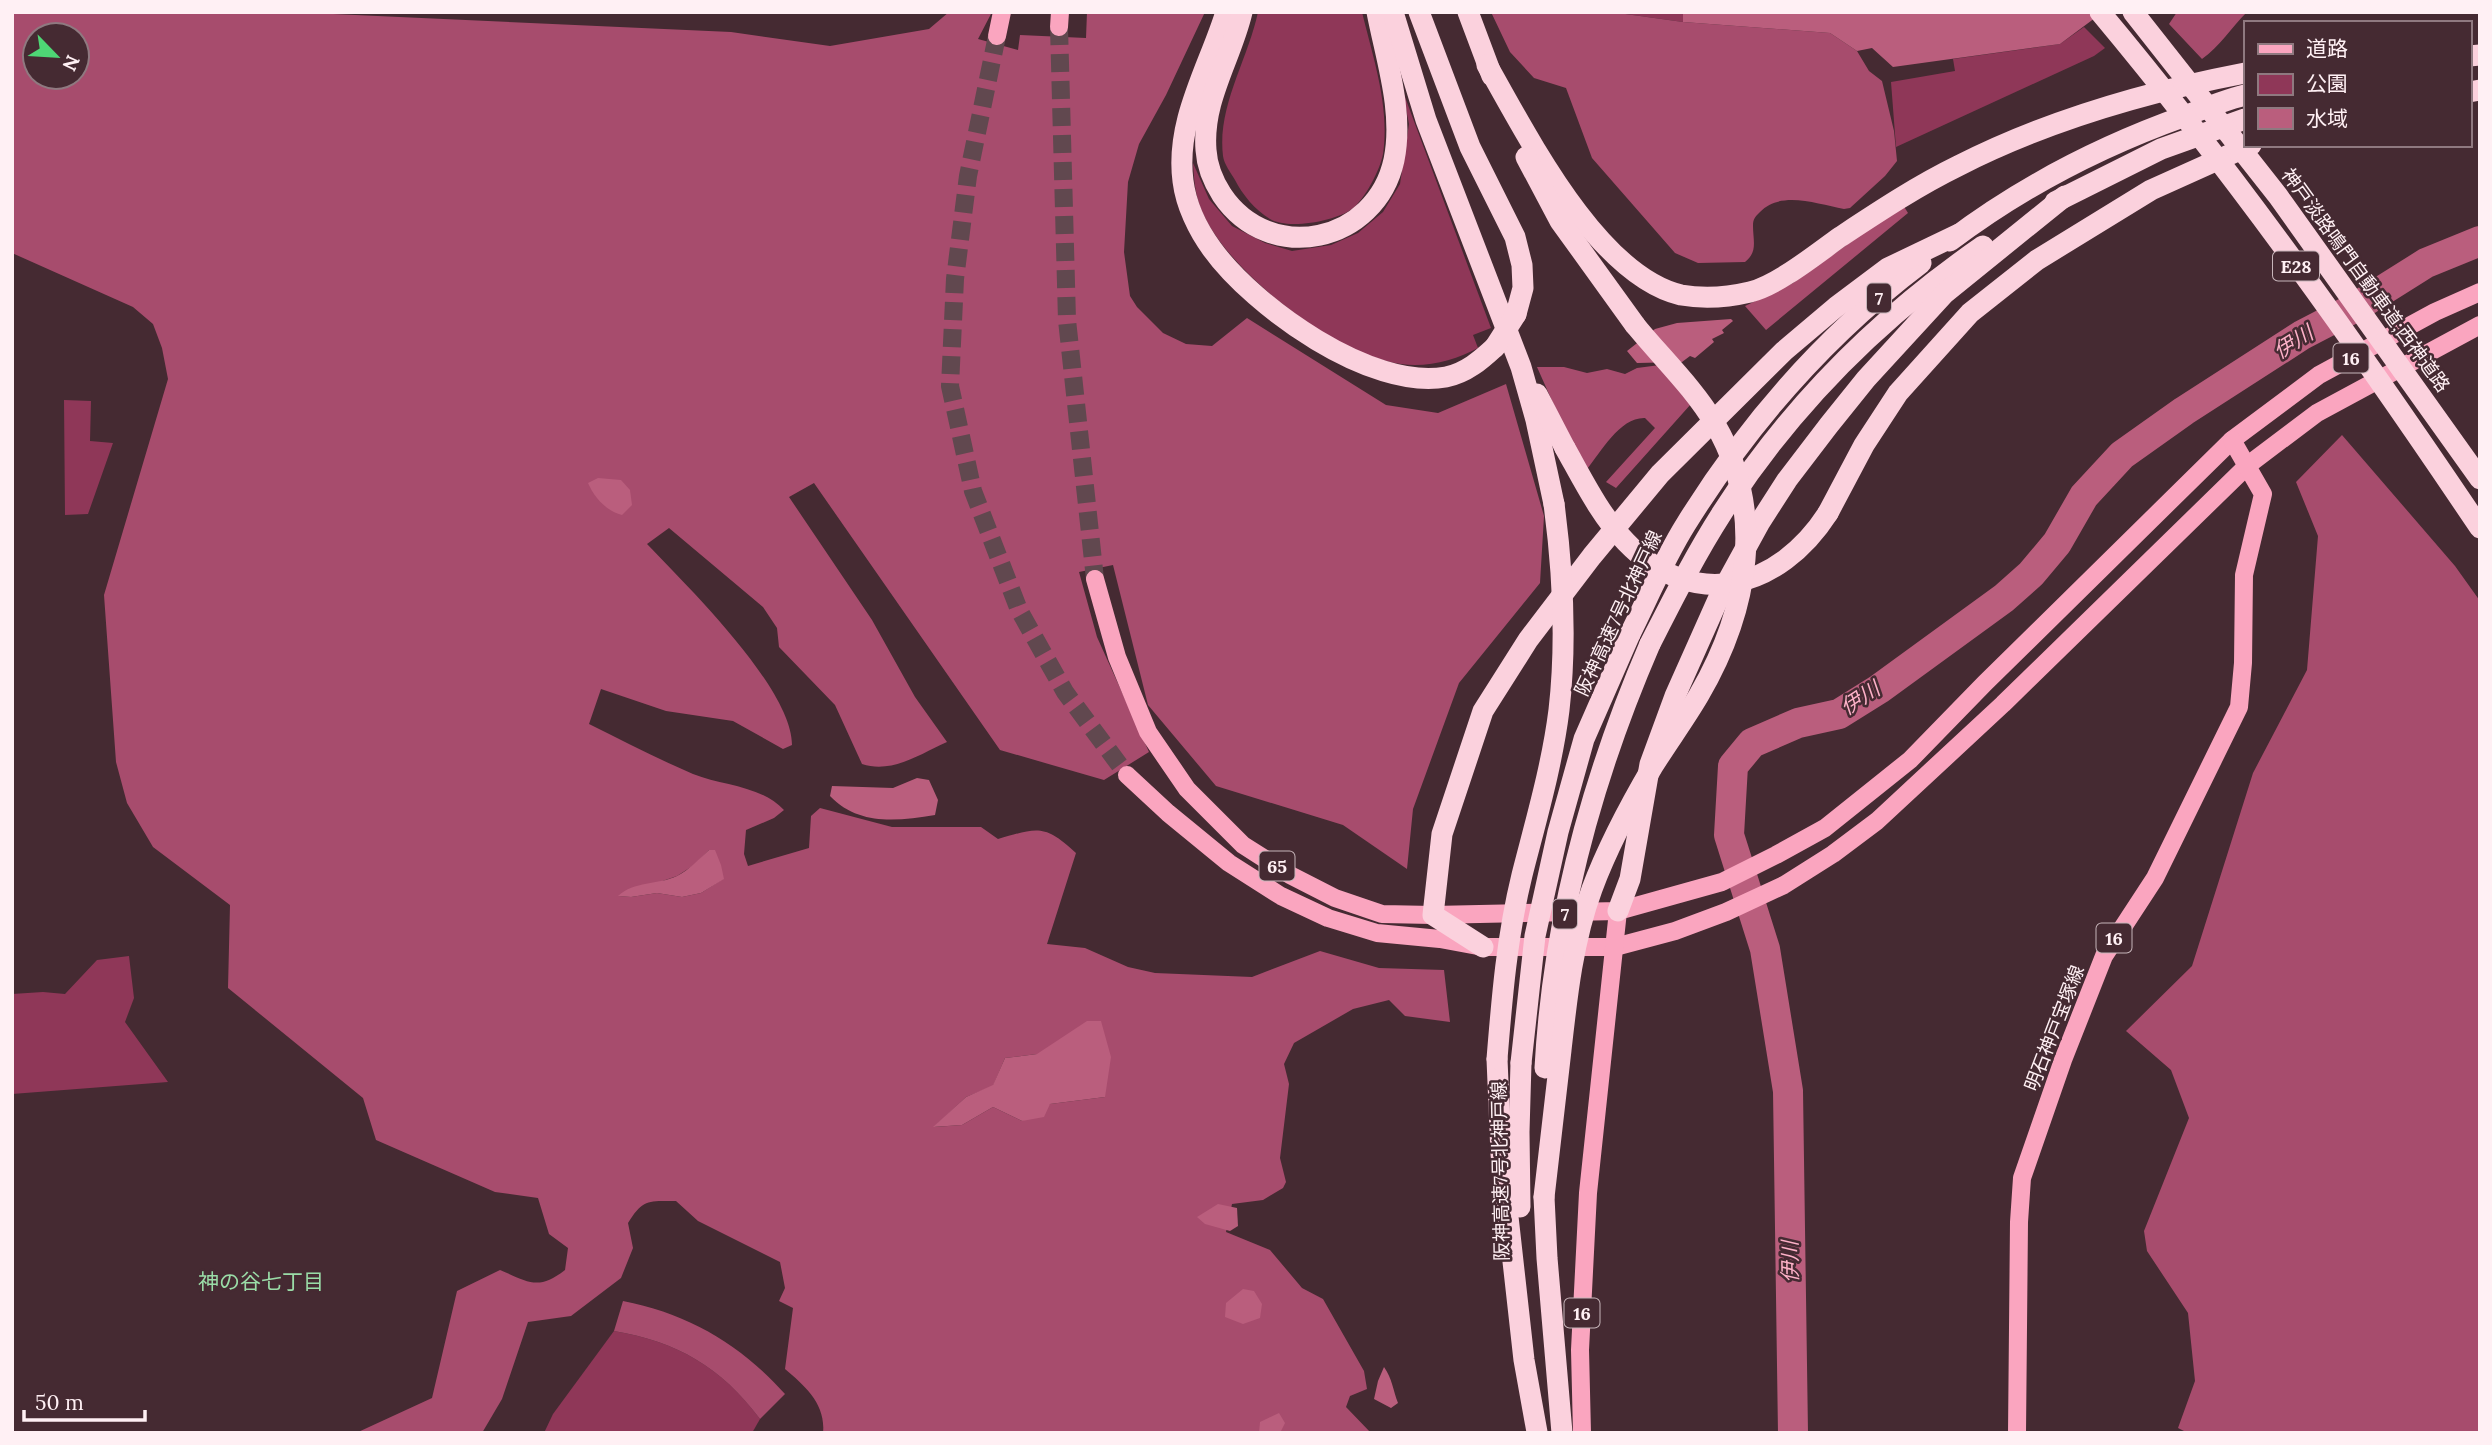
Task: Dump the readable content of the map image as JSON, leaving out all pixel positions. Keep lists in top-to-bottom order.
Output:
{
  "streets": {
    "highway": [
      "E28",
      "神戸淡路鳴門自動車道;西神道路",
      "7",
      "阪神高速7号北神戸線"
    ],
    "main road": ["16", "65", "明石神戸宝塚線"]
  },
  "crossings": [
    ["16", "65"],
    ["16", "明石神戸宝塚線"]
  ],
  "districts": ["神の谷七丁目"],
  "water": ["伊川"],
  "legend": ["道路", "公園", "水域"],
  "scale_bar": "50 m",
  "north": "bottom right"
}
